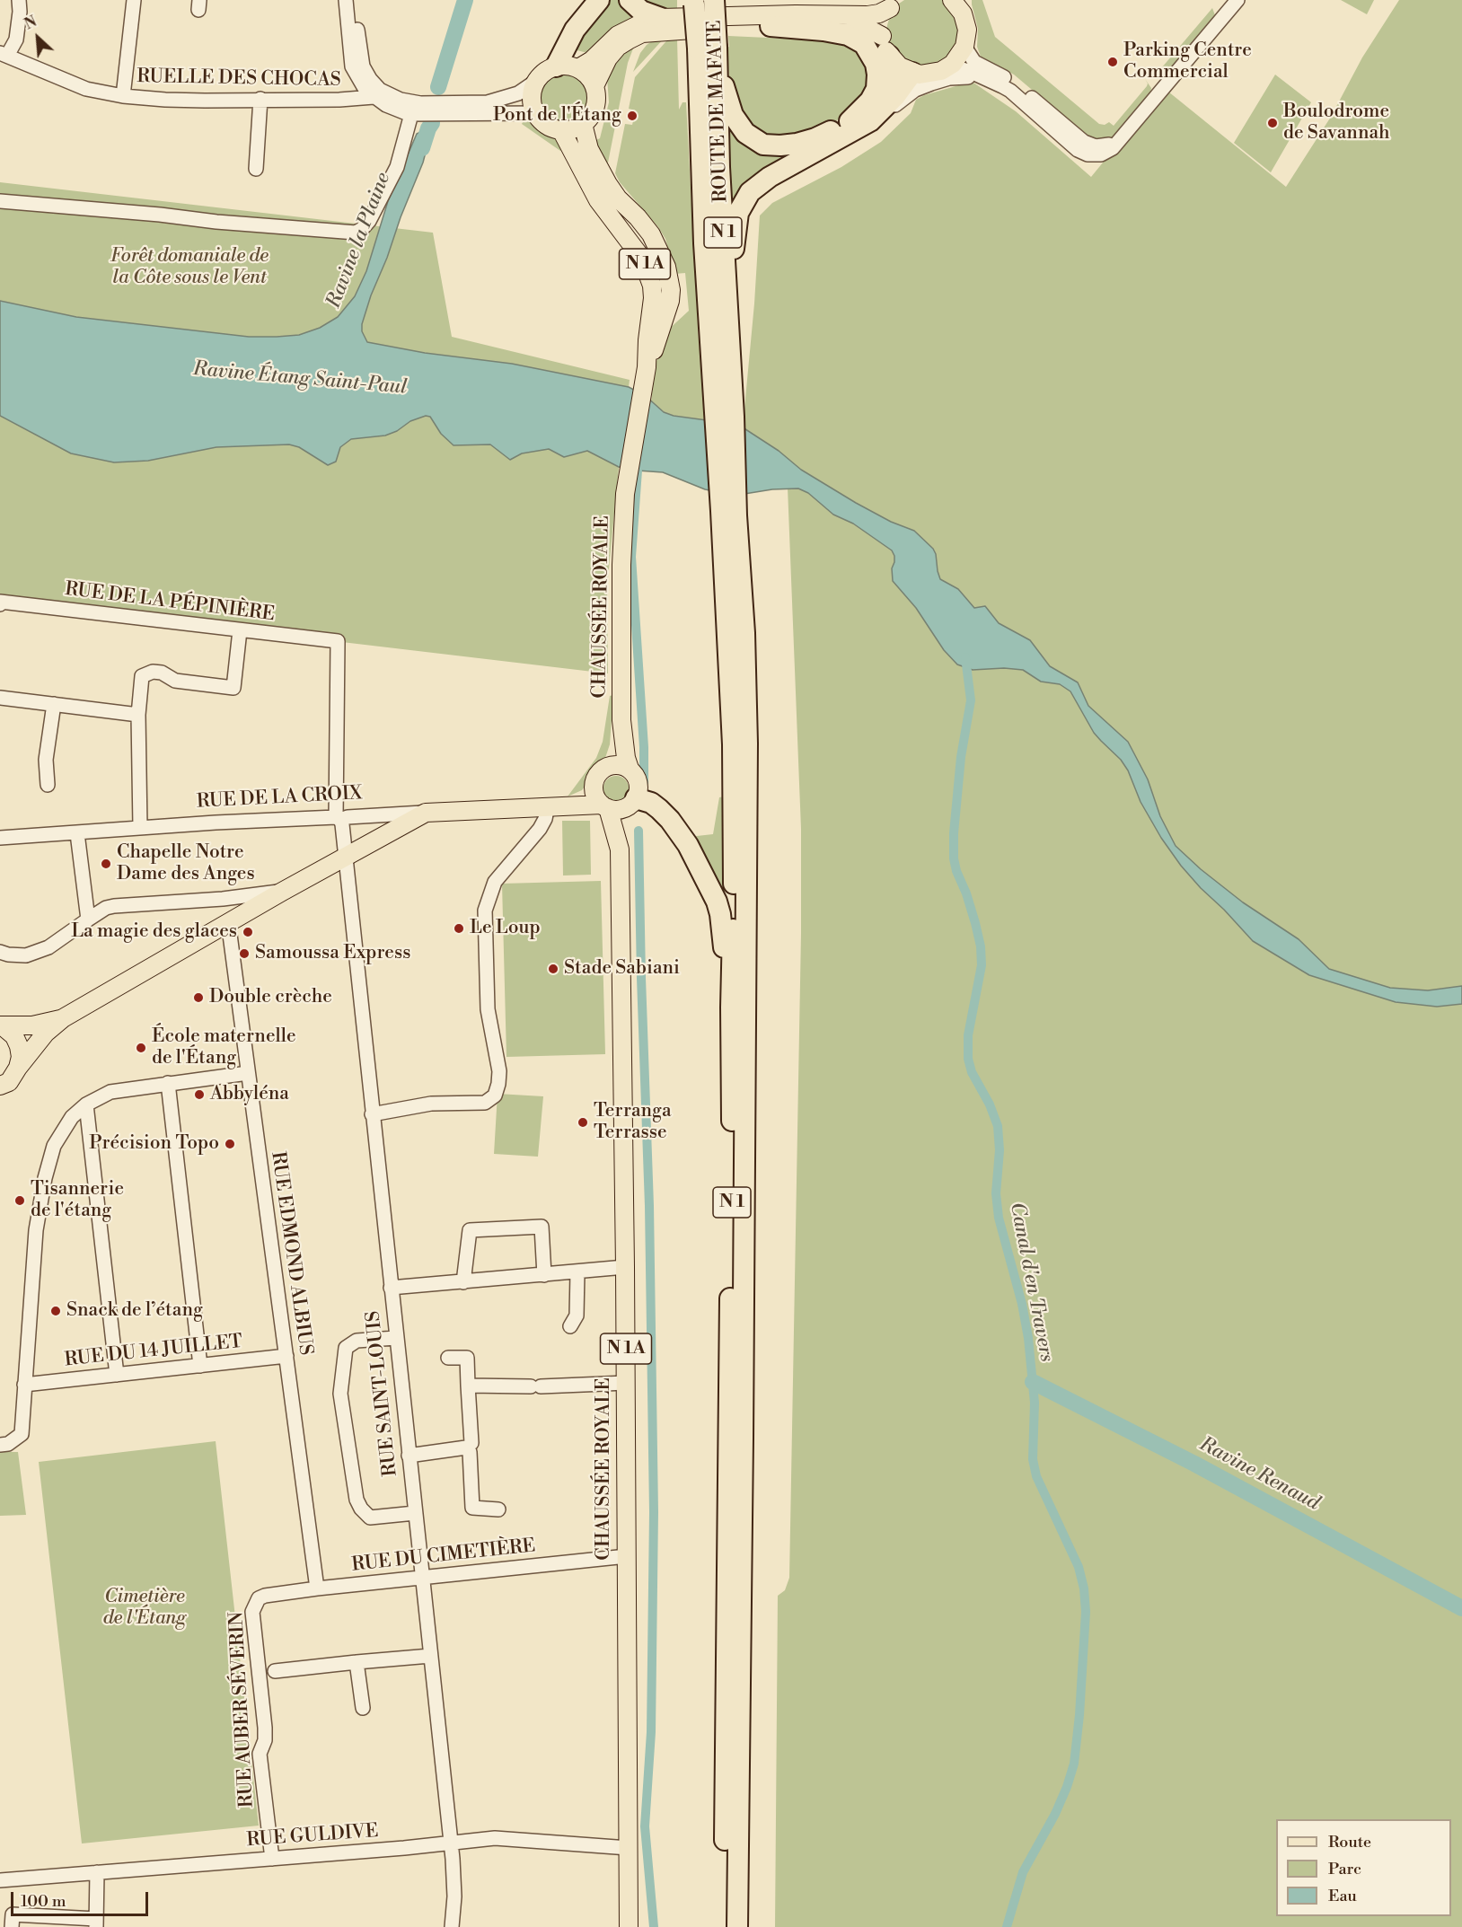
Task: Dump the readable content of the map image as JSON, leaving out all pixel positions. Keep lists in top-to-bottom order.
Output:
{
  "streets": {
    "highway": ["ROUTE DE MAFATE", "N 1"],
    "main road": ["N 1A", "CHAUSSÉE ROYALE", "RUE DE LA CROIX"],
    "street": [
      "RUELLE DES CHOCAS",
      "RUE DE LA PÉPINIÈRE",
      "RUE EDMOND ALBIUS",
      "RUE DU 14 JUILLET",
      "RUE SAINT-LOUIS",
      "RUE DU CIMETIÈRE",
      "RUE AUBER SÉVERIN",
      "RUE GULDIVE"
    ]
  },
  "crossings": [
    ["ROUTE DE MAFATE", "N 1"],
    ["N 1A", "CHAUSSÉE ROYALE"],
    ["RUE DE LA PÉPINIÈRE", "RUE SAINT-LOUIS"],
    ["CHAUSSÉE ROYALE", "RUE DE LA CROIX"],
    ["CHAUSSÉE ROYALE", "RUE DU CIMETIÈRE"],
    ["CHAUSSÉE ROYALE", "RUE GULDIVE"],
    ["RUE DE LA CROIX", "RUE SAINT-LOUIS"],
    ["RUE EDMOND ALBIUS", "RUE DU 14 JUILLET"],
    ["RUE EDMOND ALBIUS", "RUE DU CIMETIÈRE"],
    ["RUE SAINT-LOUIS", "RUE DU CIMETIÈRE"],
    ["RUE SAINT-LOUIS", "RUE AUBER SÉVERIN"],
    ["RUE SAINT-LOUIS", "RUE GULDIVE"],
    ["RUE DU CIMETIÈRE", "RUE AUBER SÉVERIN"],
    ["RUE AUBER SÉVERIN", "RUE GULDIVE"]
  ],
  "water": [
    "Ravine la Plaine",
    "Ravine Étang Saint-Paul",
    "Canal d'en Travers",
    "Ravine Renaud"
  ],
  "parks": ["Forêt domaniale de la Côte sous le Vent", "Cimetière de l'Étang"],
  "places": [
    "Parking Centre Commercial",
    "Pont de l'Étang",
    "Boulodrome de Savannah",
    "Chapelle Notre Dame des Anges",
    "Le Loup",
    "La magie des glaces",
    "Samoussa Express",
    "Stade Sabiani",
    "Double crèche",
    "École maternelle de l'Étang",
    "Abbyléna",
    "Terranga Terrasse",
    "Précision Topo",
    "Tisannerie de l'étang",
    "Snack de l’étang"
  ],
  "legend": ["Route", "Parc", "Eau"],
  "scale_bar": "100 m",
  "north": "top left"
}
